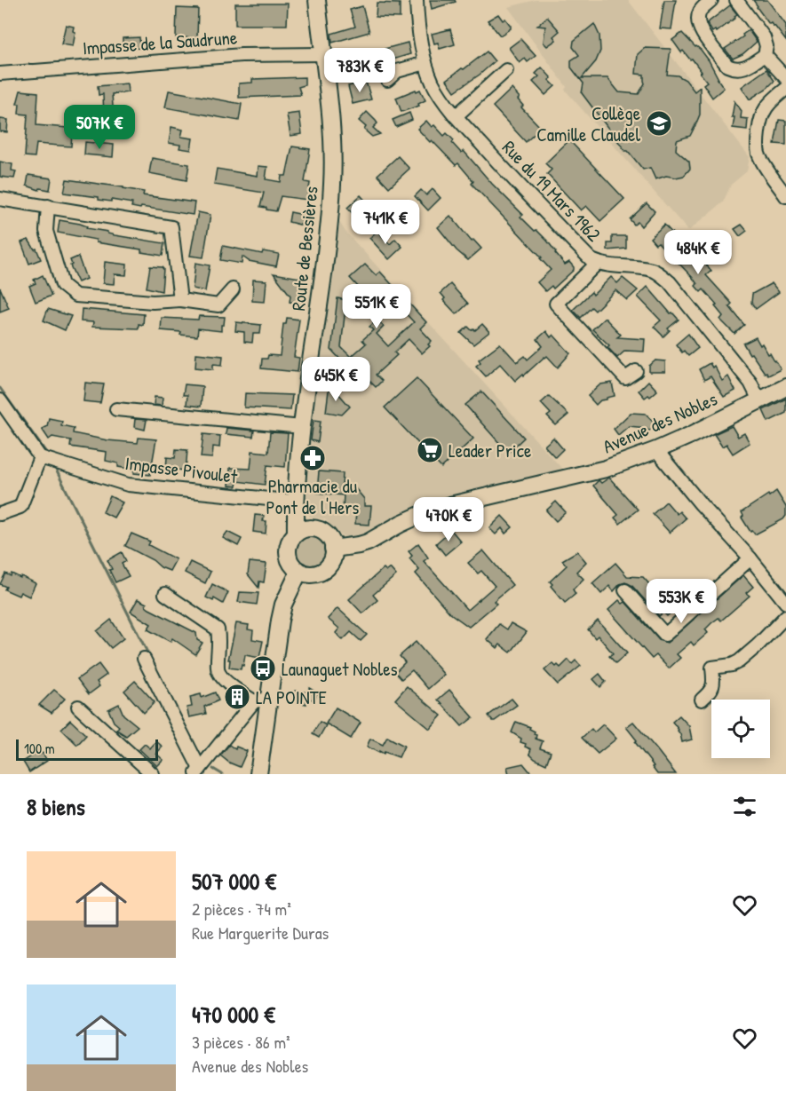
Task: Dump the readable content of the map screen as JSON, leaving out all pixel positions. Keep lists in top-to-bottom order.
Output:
{
  "streets": {
    "main road": ["Route de Bessières", "Avenue des Nobles"],
    "street": ["Impasse de la Saudrune", "Rue du 19 Mars 1962", "Impasse Pivoulet"]
  },
  "crossings": [
    ["Impasse de la Saudrune", "Route de Bessières"],
    ["Rue du 19 Mars 1962", "Avenue des Nobles"],
    ["Route de Bessières", "Avenue des Nobles"],
    ["Route de Bessières", "Impasse Pivoulet"]
  ],
  "places": {
    "school or university": ["Collège Camille Claudel"],
    "supermarket": ["Leader Price"],
    "pharmacy": ["Pharmacie du Pont de l'Hers"],
    "bus stop": ["Launaguet Nobles"],
    "building": ["LA POINTE"]
  },
  "scale_bar": "100 m",
  "page": {
    "price": [
      "783K €",
      "507K €",
      "741K €",
      "484K €",
      "551K €",
      "645K €",
      "470K €",
      "553K €"
    ],
    "scale": "100 m",
    "heading": "8 biens",
    "list": [
      {
        "name": "507 000 €",
        "note": "2 pièces · 74 m² · Rue Marguerite Duras"
      },
      {
        "name": "470 000 €",
        "note": "3 pièces · 86 m² · Avenue des Nobles"
      }
    ]
  }
}
